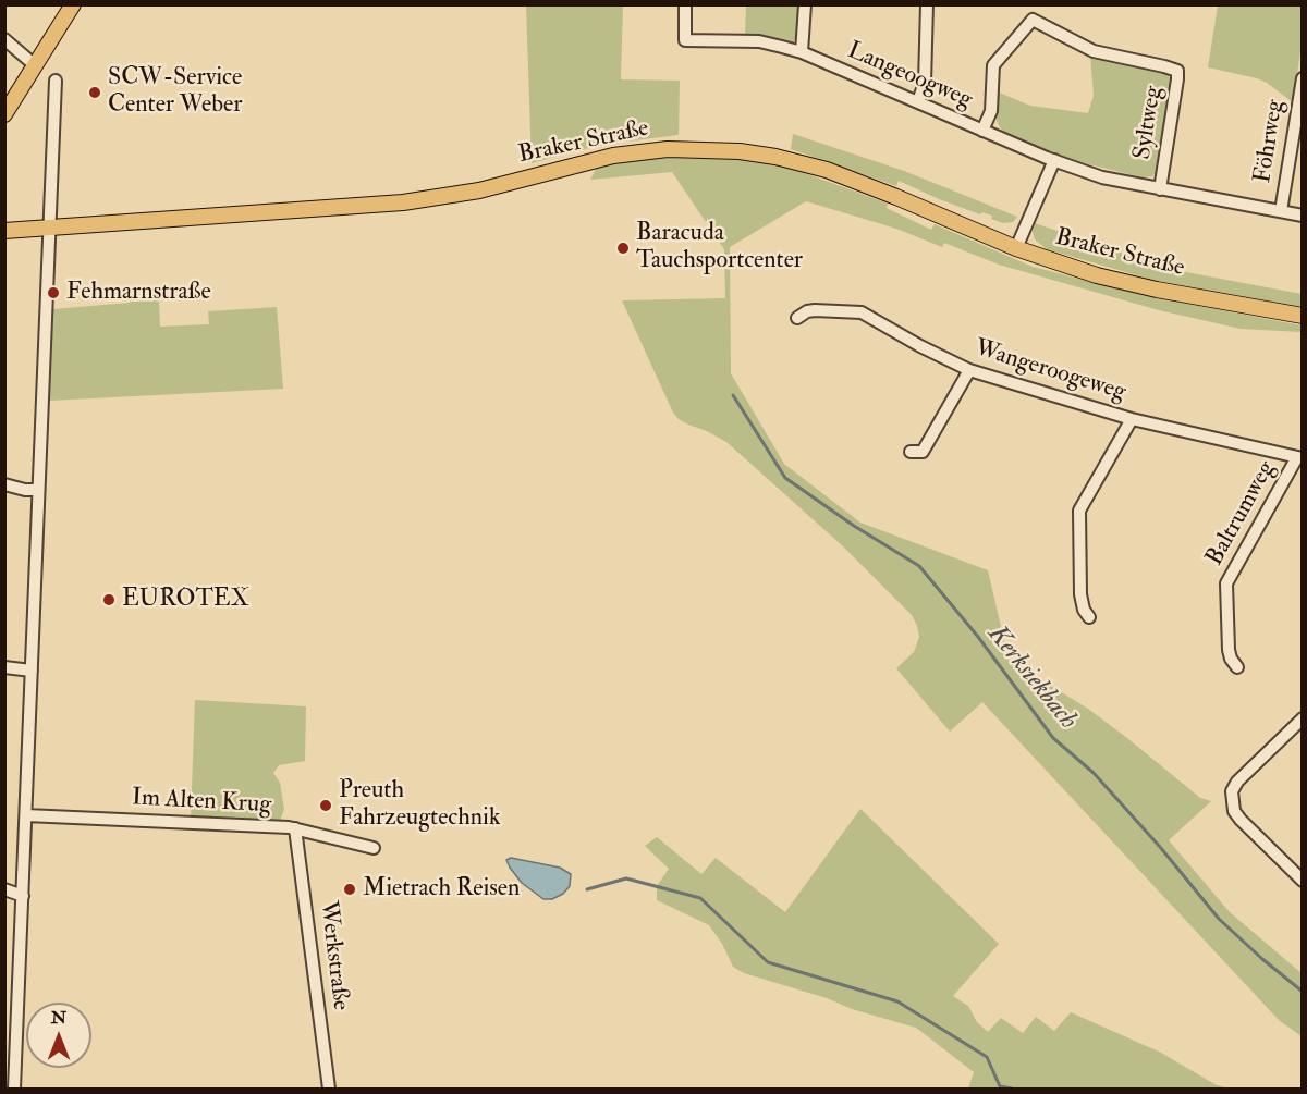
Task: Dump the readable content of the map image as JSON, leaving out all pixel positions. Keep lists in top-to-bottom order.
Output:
{
  "streets": {
    "main road": ["Braker Straße"],
    "street": [
      "Langeoogweg",
      "Syltweg",
      "Föhrweg",
      "Wangeroogeweg",
      "Baltrumweg",
      "Im Alten Krug",
      "Werkstraße"
    ]
  },
  "crossings": [
    ["Langeoogweg", "Syltweg"],
    ["Langeoogweg", "Föhrweg"],
    ["Wangeroogeweg", "Baltrumweg"],
    ["Im Alten Krug", "Werkstraße"]
  ],
  "water": ["Kerksiekbach"],
  "places": [
    "SCW-Service Center Weber",
    "Baracuda Tauchsportcenter",
    "Fehmarnstraße",
    "EUROTEX",
    "Preuth Fahrzeugtechnik",
    "Mietrach Reisen"
  ],
  "north": "top"
}
